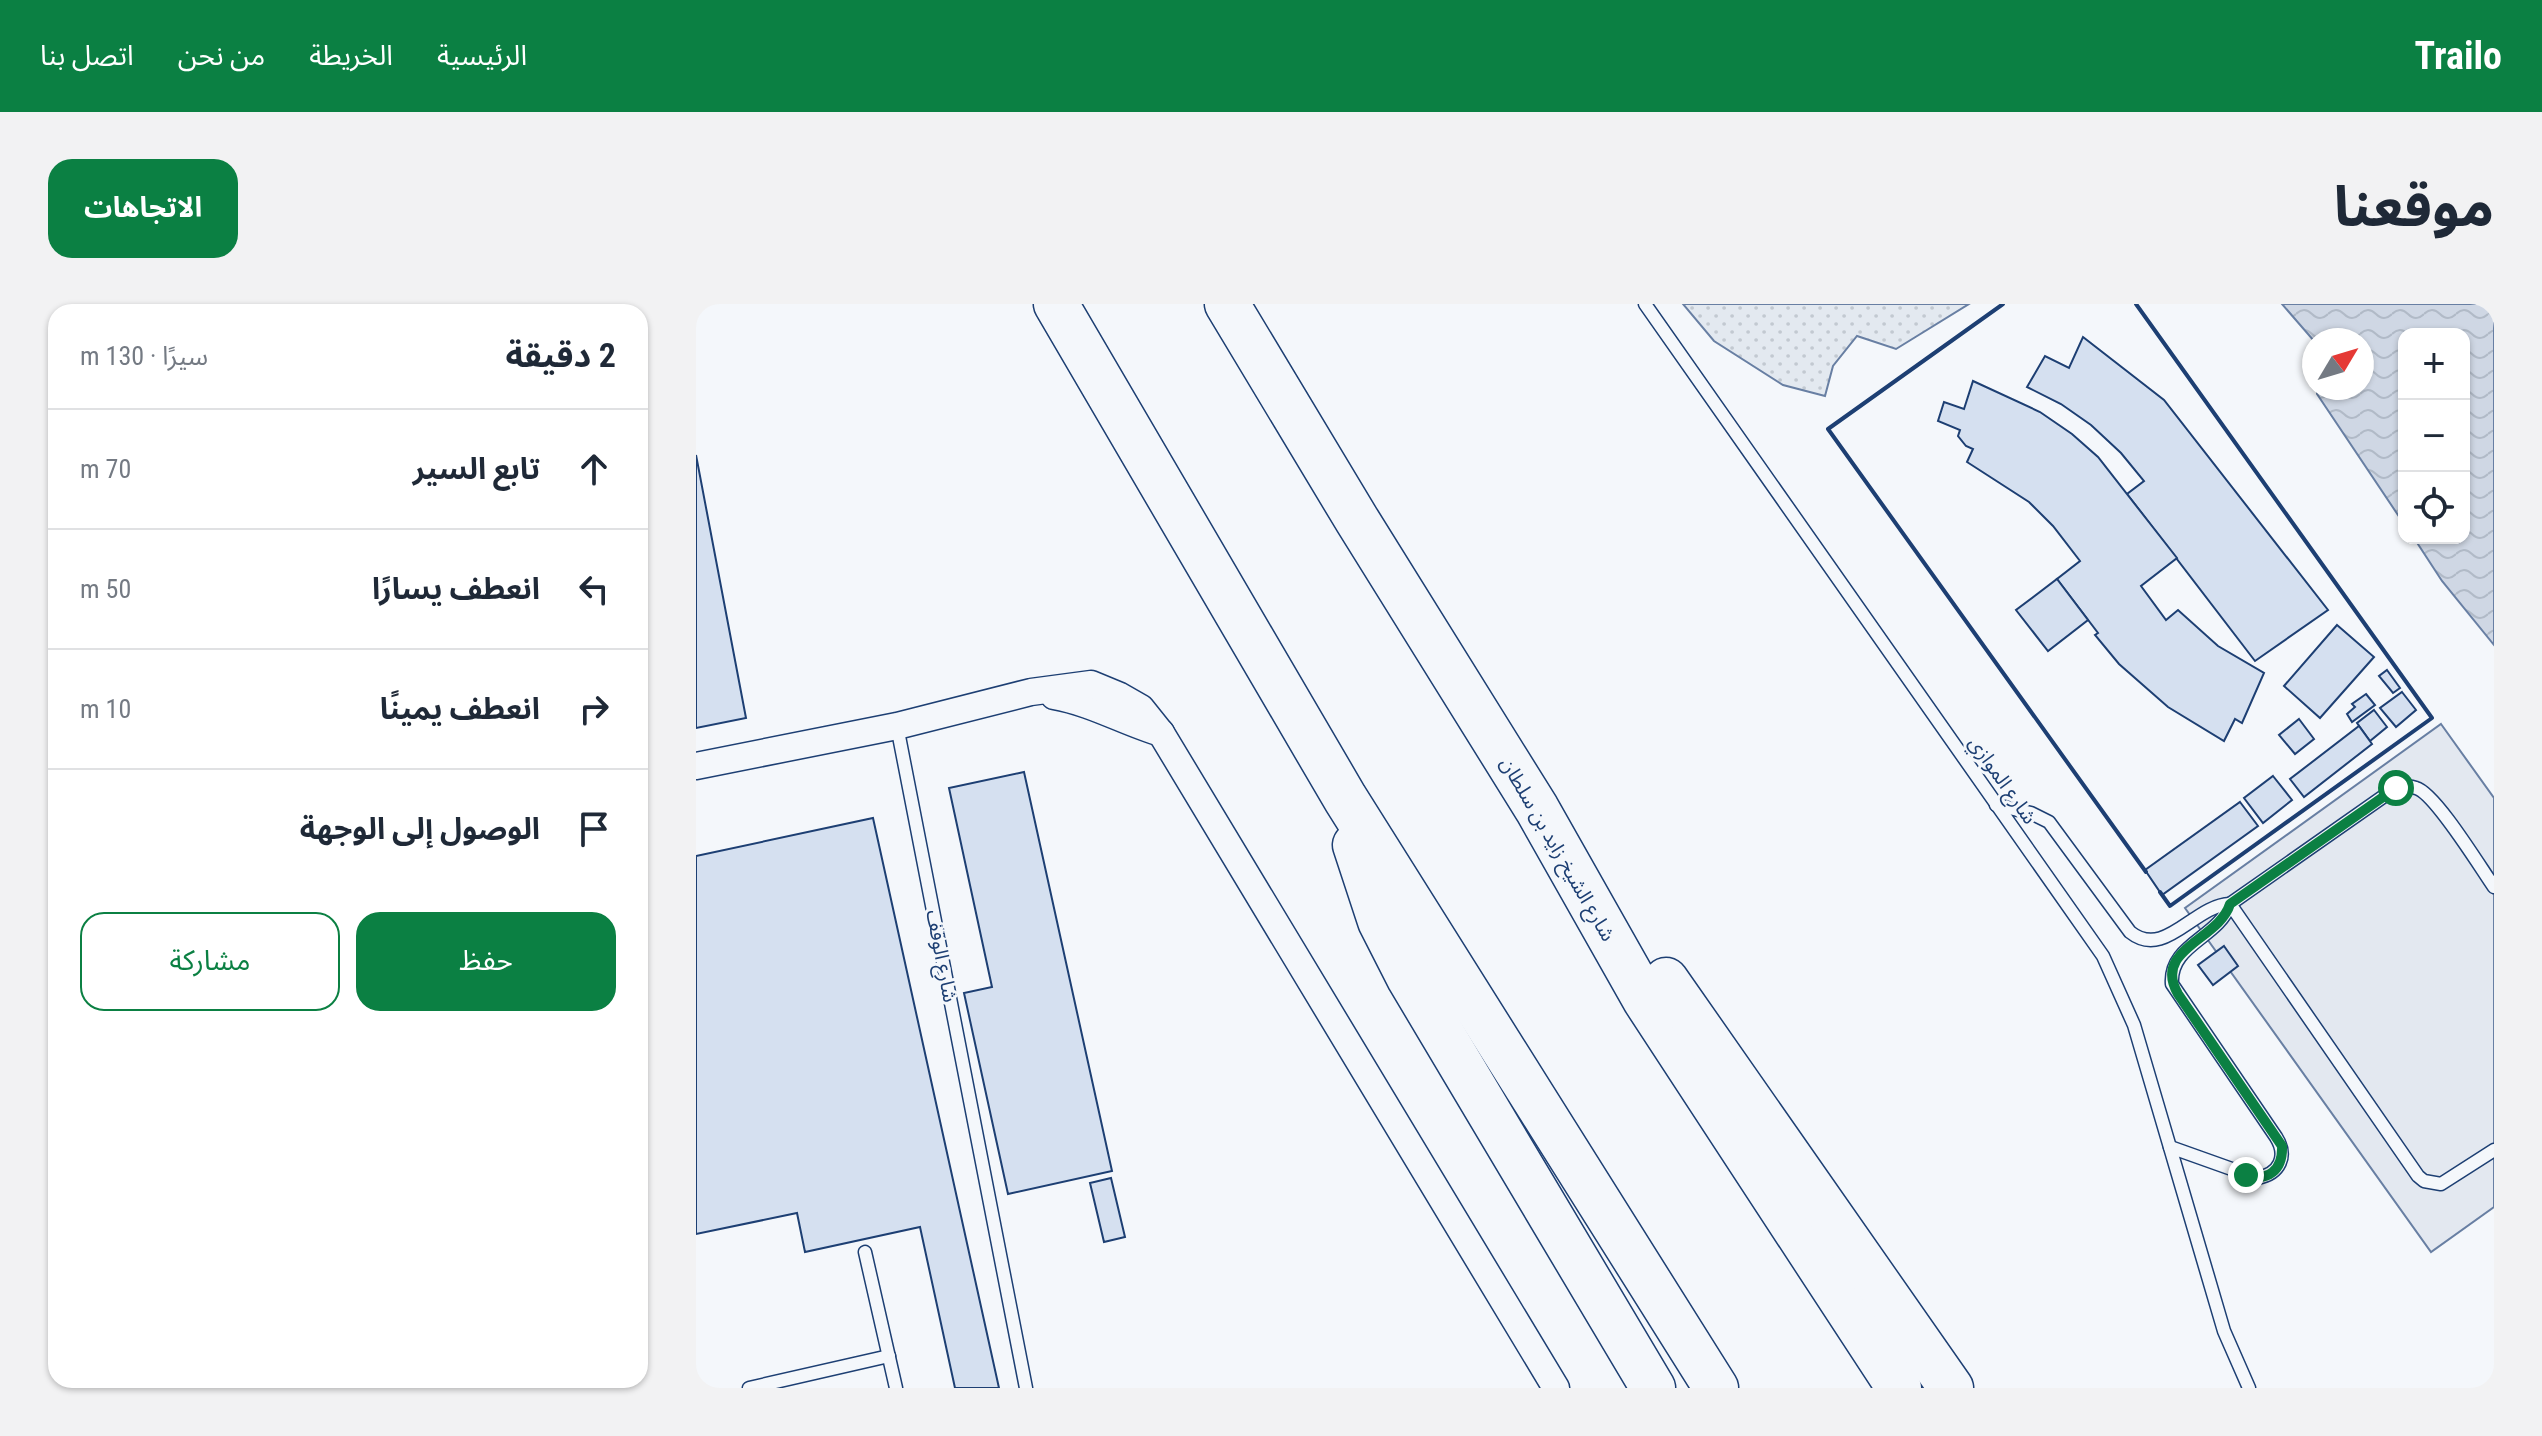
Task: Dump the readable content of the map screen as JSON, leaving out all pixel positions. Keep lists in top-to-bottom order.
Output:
{
  "streets": {
    "highway": ["شارع الشيخ زايد بن سلطان"],
    "lane": ["شارع الموازي", "شارع الوقف"]
  },
  "north": "top right",
  "page": {
    "header": "Trailo",
    "nav": [
      "الرئيسية",
      "الخريطة",
      "من نحن",
      "اتصل بنا"
    ],
    "title": "موقعنا",
    "buttons": [
      "الاتجاهات",
      ["حفظ", "مشاركة"]
    ],
    "heading": ["2 دقيقة", "سيرًا · 130 m"],
    "map_buttons": ["+", "−"],
    "list": [
      ["تابع السير", "70 m"],
      ["انعطف يسارًا", "50 m"],
      ["انعطف يمينًا", "10 m"],
      "الوصول إلى الوجهة"
    ]
  }
}
